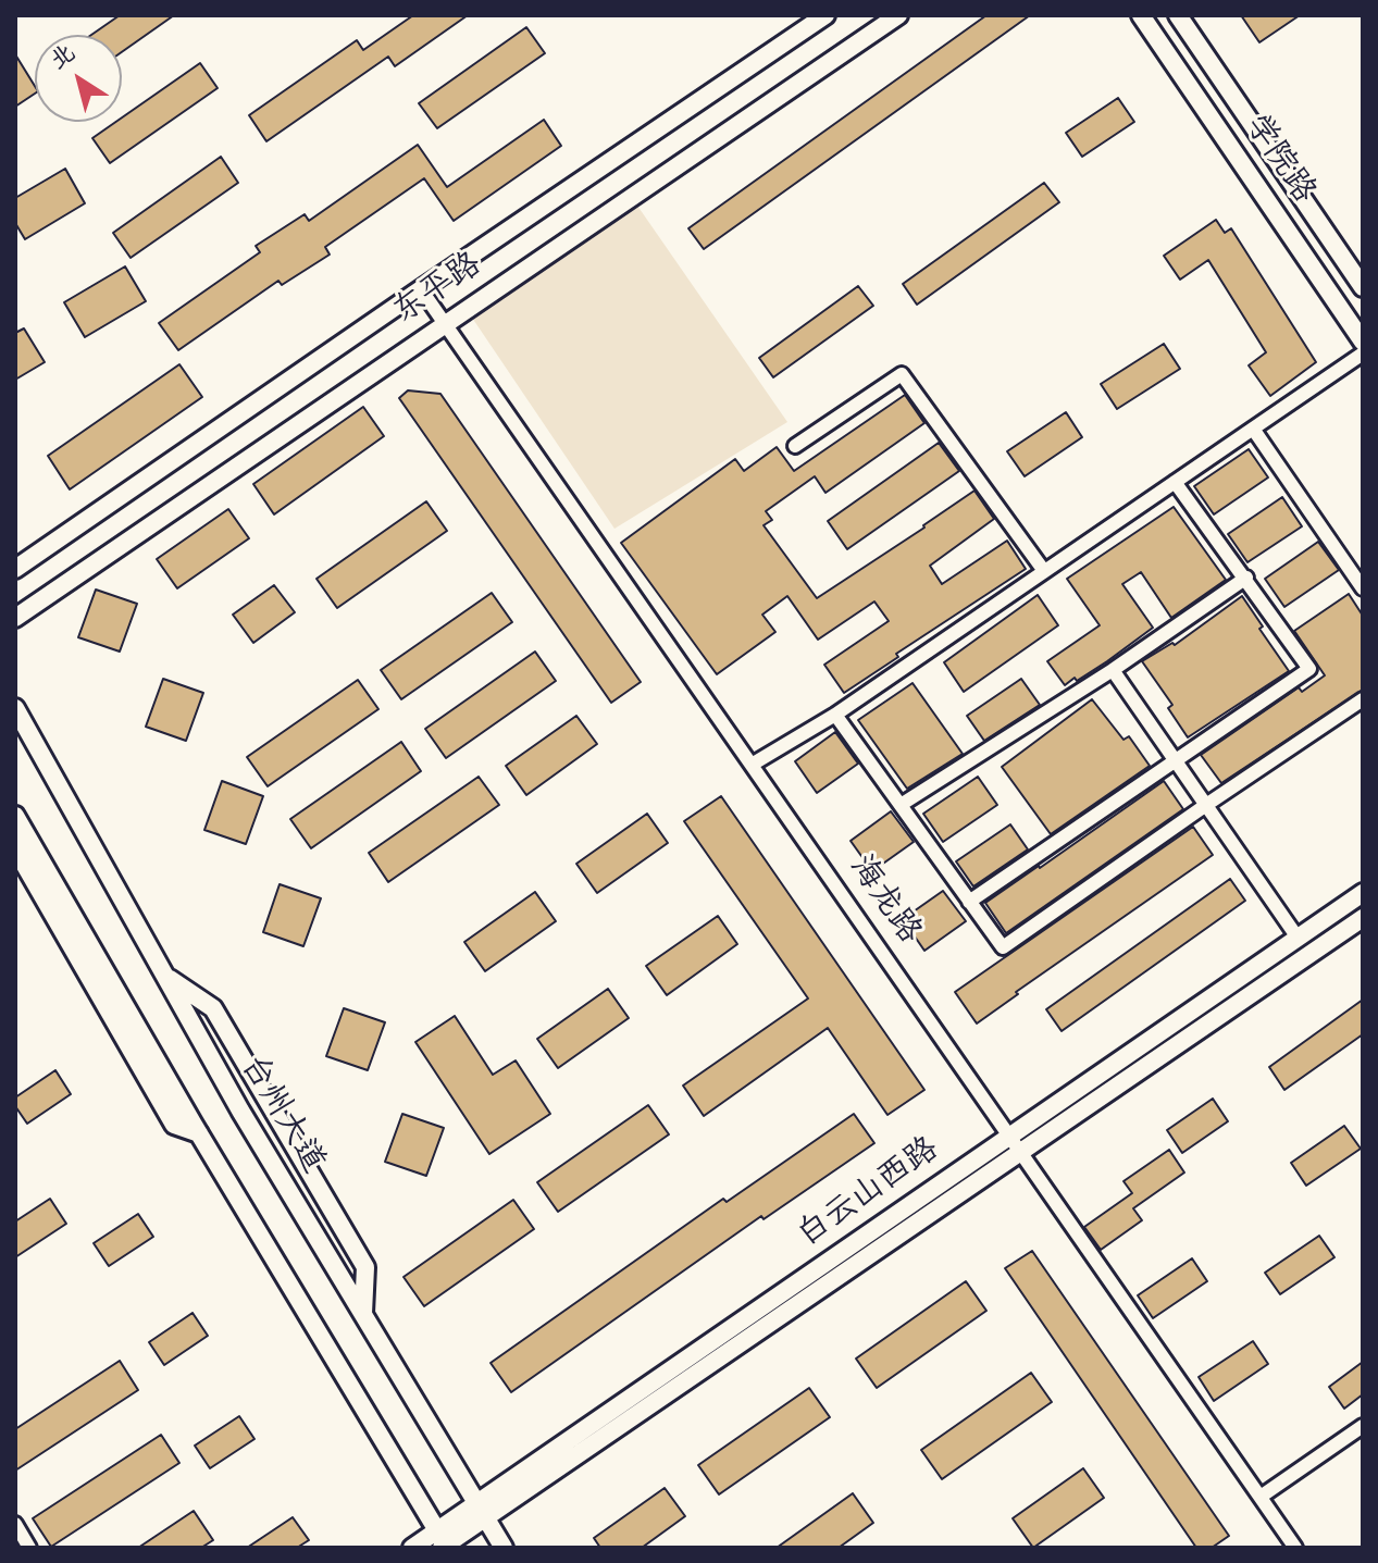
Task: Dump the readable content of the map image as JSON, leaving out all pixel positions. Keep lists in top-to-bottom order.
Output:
{
  "streets": {
    "main road": [
      "学院路",
      "东平路",
      "台州大道",
      "白云山西路"
    ],
    "street": ["海龙路"]
  },
  "crossings": [
    ["东平路", "海龙路"],
    ["海龙路", "白云山西路"],
    ["台州大道", "白云山西路"]
  ],
  "north": "top left"
}
